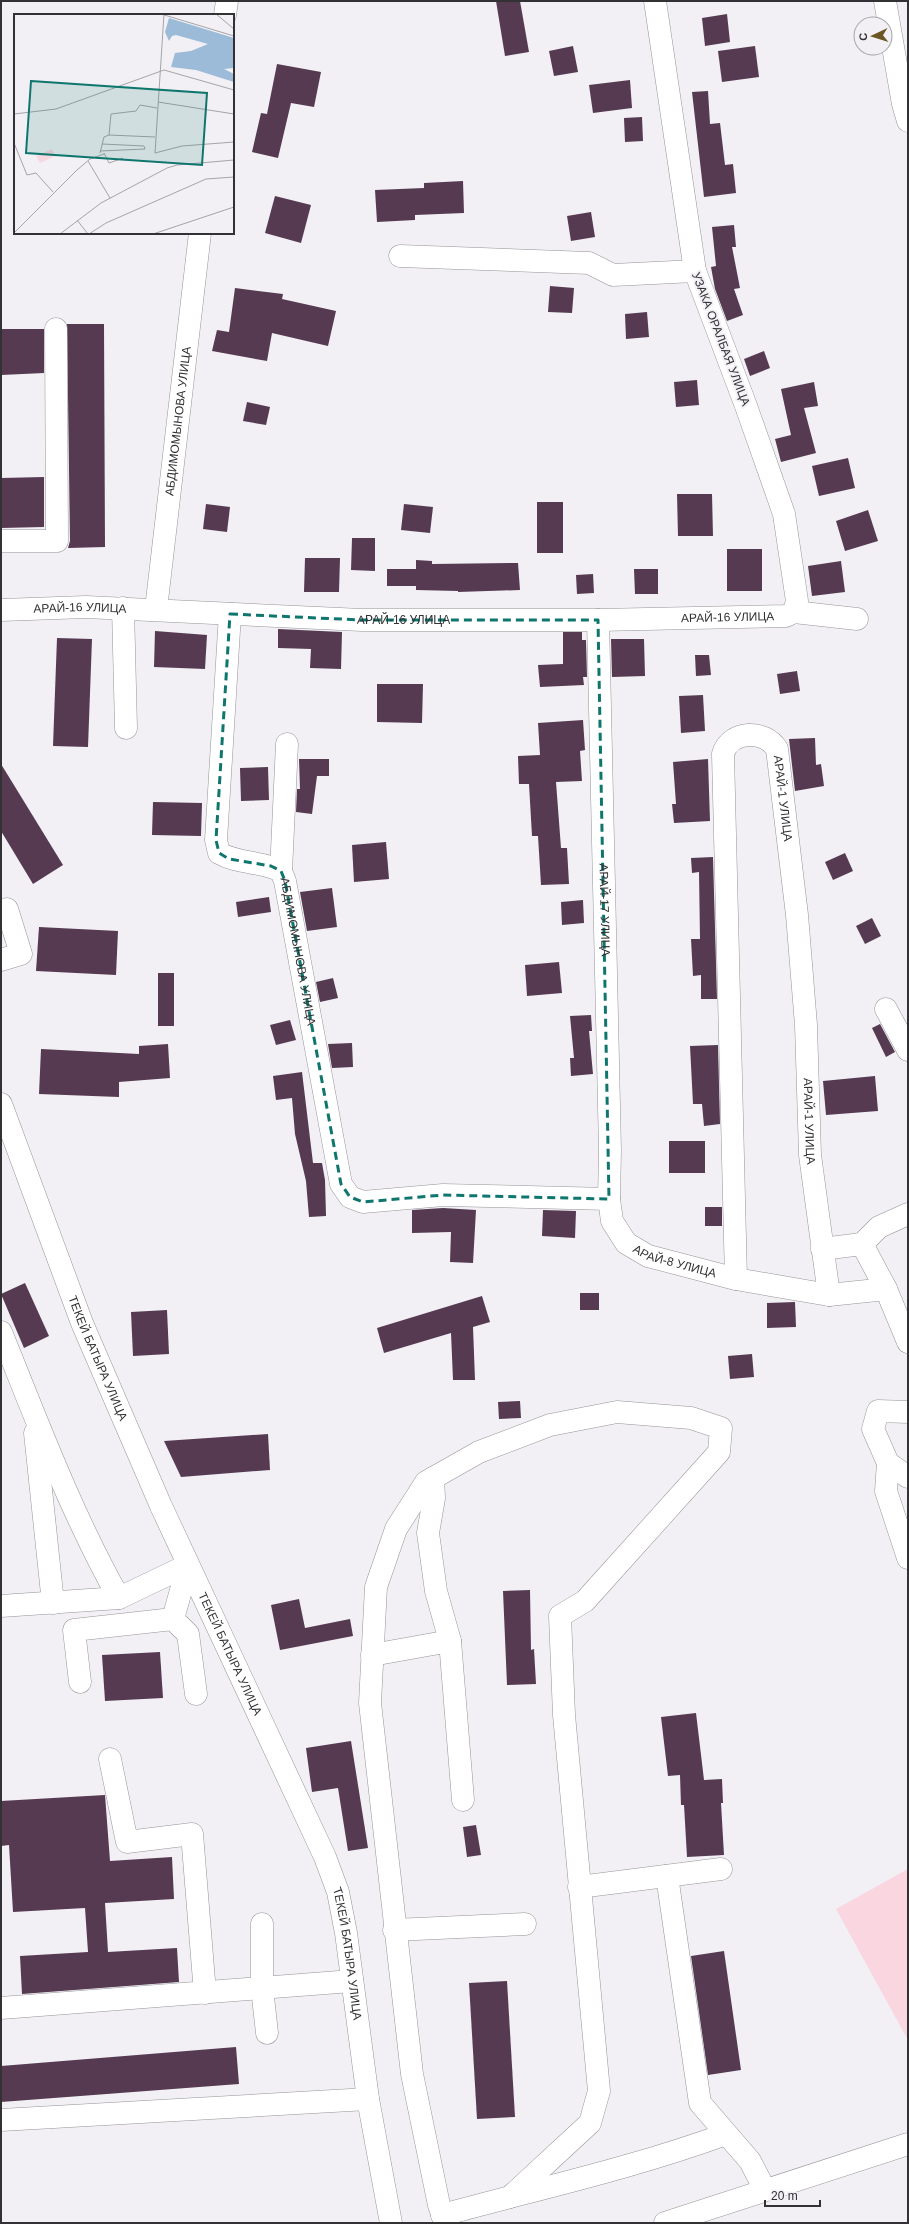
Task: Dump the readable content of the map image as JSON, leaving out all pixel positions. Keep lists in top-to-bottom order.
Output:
{
  "streets": {
    "street": [
      "УЗАКА ОРАЛБАЯ УЛИЦА",
      "АБДИМОМЫНОВА УЛИЦА",
      "АРАЙ-16 УЛИЦА",
      "АРАЙ-1 УЛИЦА",
      "АРАЙ-17 УЛИЦА",
      "АРАЙ-8 УЛИЦА",
      "ТЕКЕЙ БАТЫРА УЛИЦА"
    ]
  },
  "crossings": [
    ["УЗАКА ОРАЛБАЯ УЛИЦА", "АРАЙ-16 УЛИЦА"],
    ["АБДИМОМЫНОВА УЛИЦА", "АРАЙ-16 УЛИЦА"],
    ["АБДИМОМЫНОВА УЛИЦА", "АРАЙ-17 УЛИЦА"],
    ["АБДИМОМЫНОВА УЛИЦА", "АРАЙ-8 УЛИЦА"],
    ["АРАЙ-16 УЛИЦА", "АРАЙ-17 УЛИЦА"],
    ["АРАЙ-1 УЛИЦА", "АРАЙ-8 УЛИЦА"],
    ["АРАЙ-17 УЛИЦА", "АРАЙ-8 УЛИЦА"]
  ],
  "scale_bar": "20 m",
  "north": "left"
}
